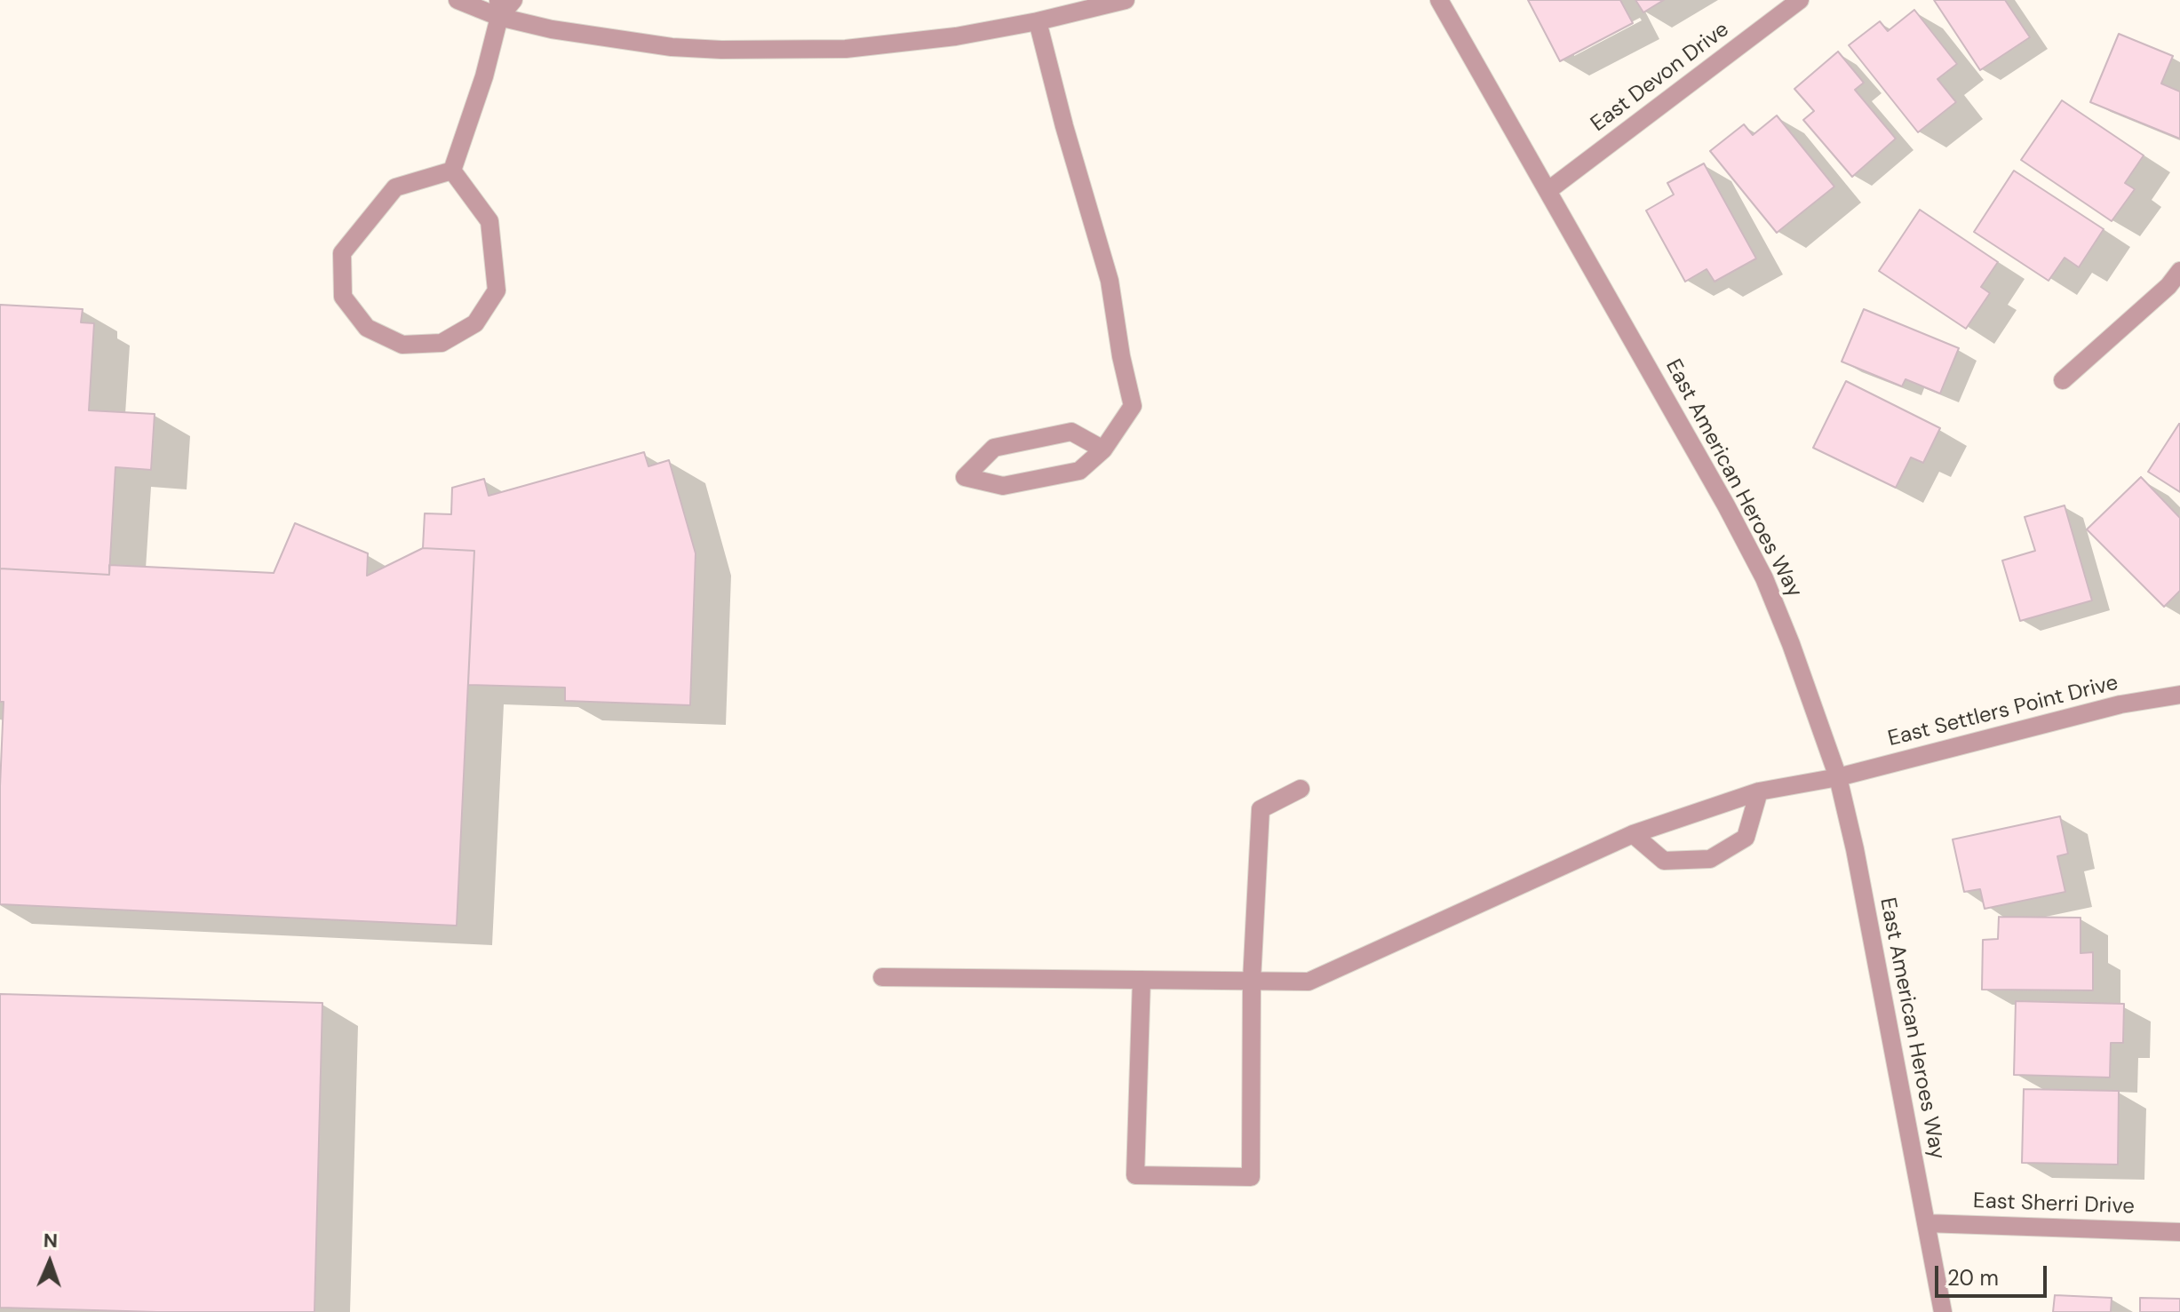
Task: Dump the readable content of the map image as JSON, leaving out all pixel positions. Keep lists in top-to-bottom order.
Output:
{
  "streets": {
    "street": [
      "East Devon Drive",
      "East American Heroes Way",
      "East Settlers Point Drive",
      "East Sherri Drive"
    ]
  },
  "crossings": [
    ["East Devon Drive", "East American Heroes Way"],
    ["East American Heroes Way", "East Settlers Point Drive"],
    ["East American Heroes Way", "East Sherri Drive"]
  ],
  "scale_bar": "20 m",
  "north": "top"
}
